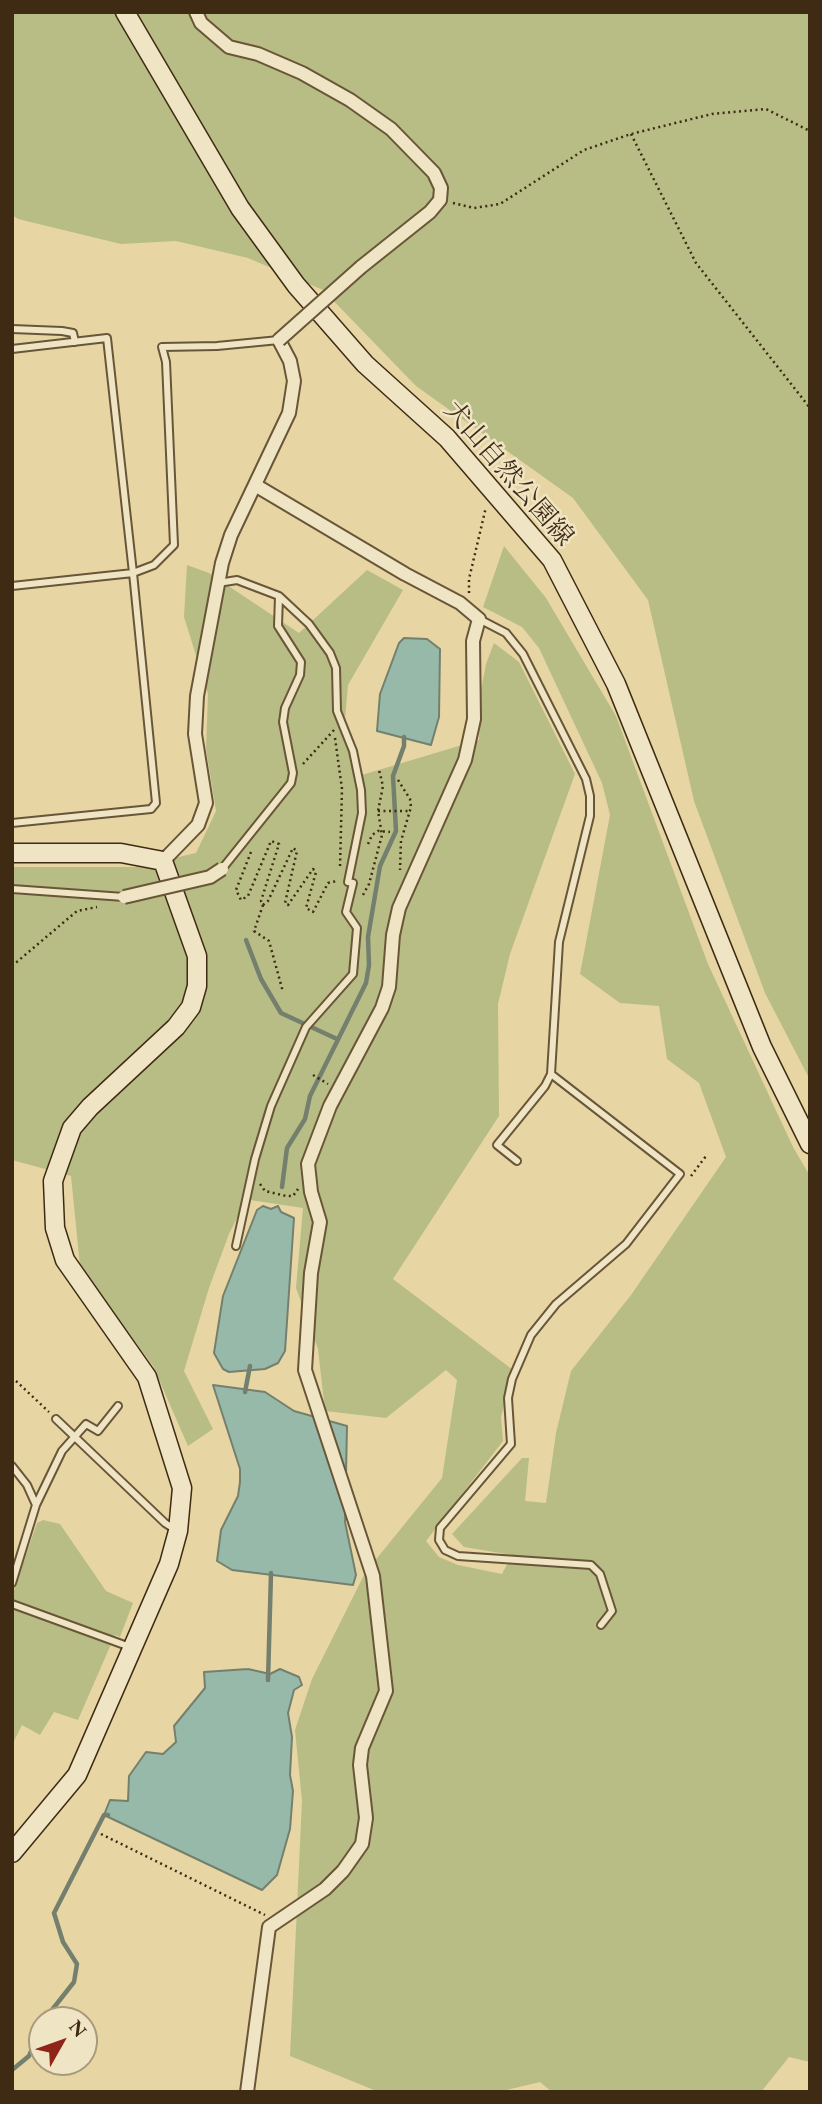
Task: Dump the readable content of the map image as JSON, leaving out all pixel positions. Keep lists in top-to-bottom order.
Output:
{
  "streets": {
    "main road": ["犬山自然公園線"]
  },
  "north": "top right"
}
